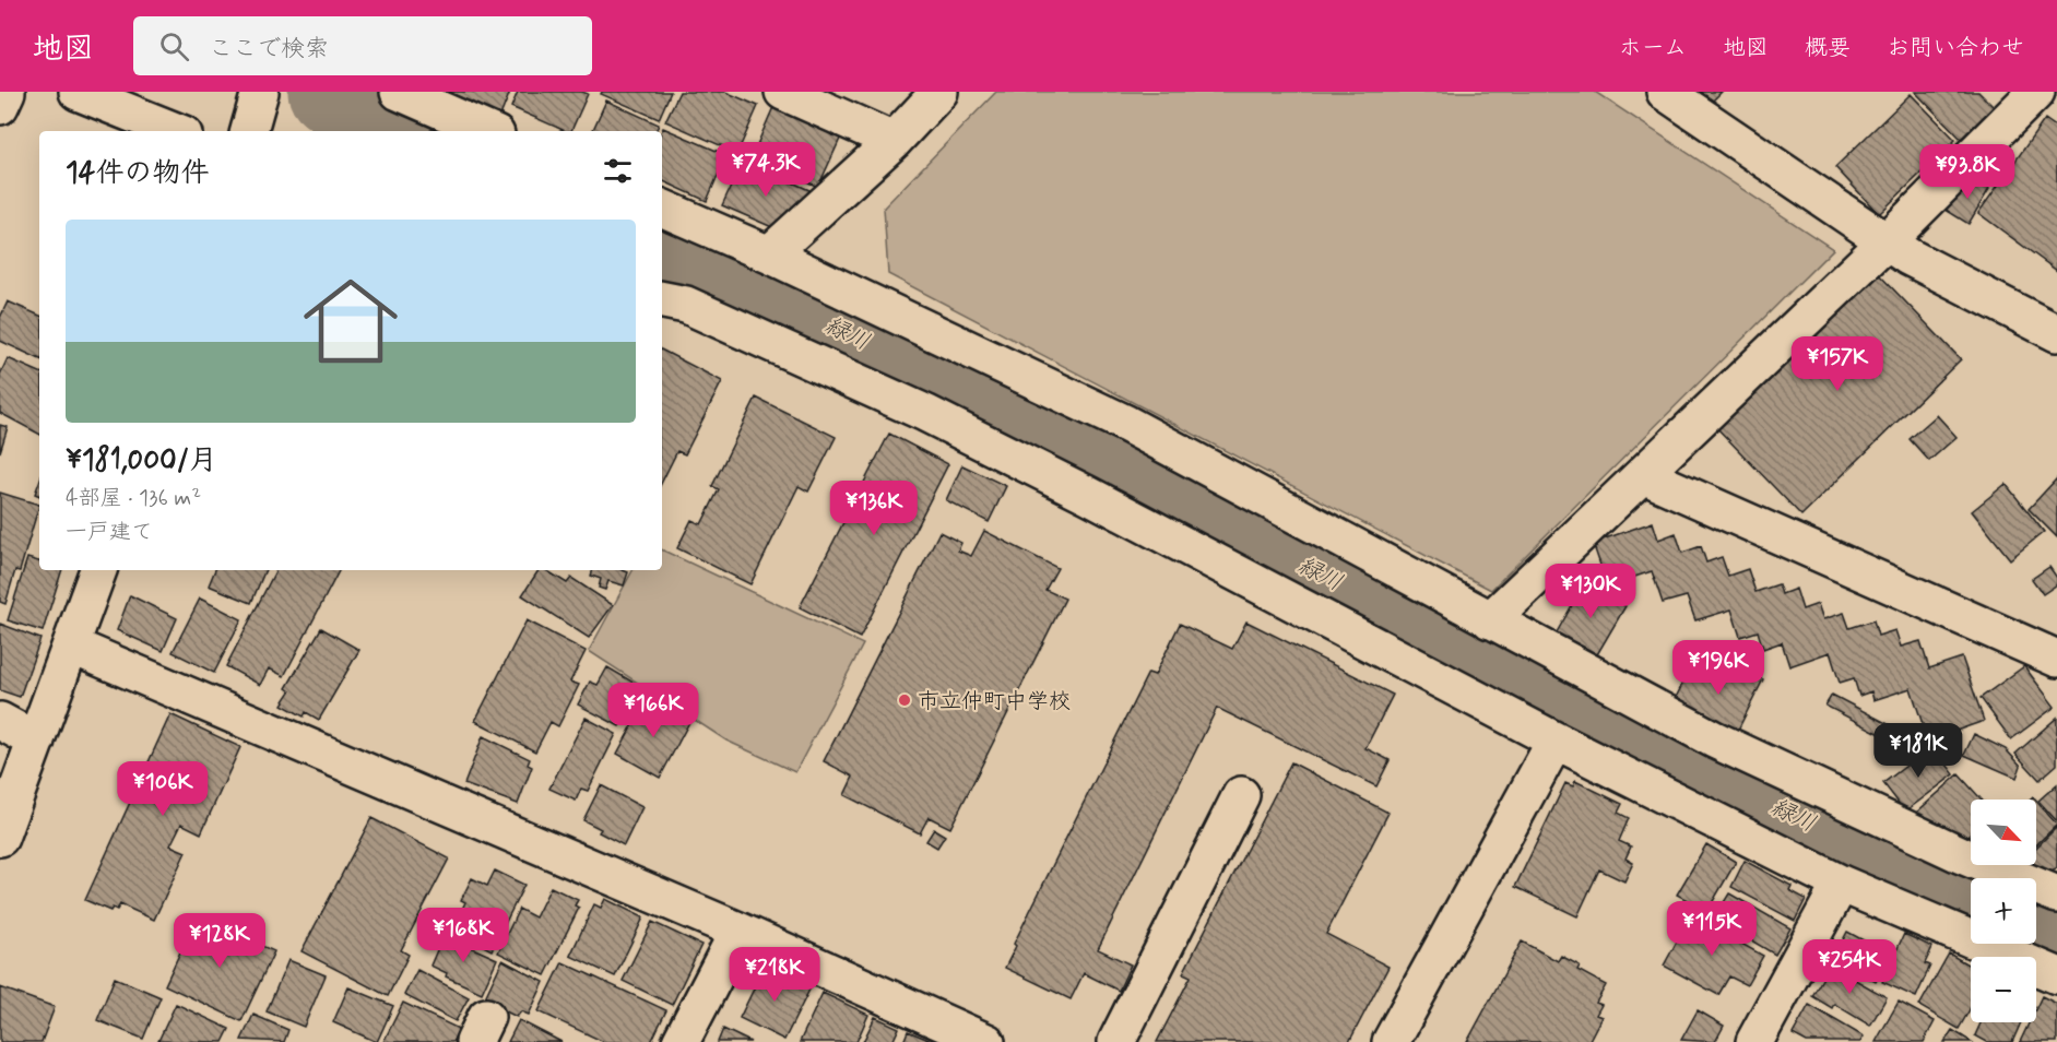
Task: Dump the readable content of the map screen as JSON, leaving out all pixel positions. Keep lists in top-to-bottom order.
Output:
{
  "water": ["緑川"],
  "places": ["市立仲町中学校"],
  "north": "bottom right",
  "page": {
    "header": "地図",
    "search": "ここで検索",
    "nav": [
      "ホーム",
      "地図",
      "概要",
      "お問い合わせ"
    ],
    "heading": "14件の物件",
    "price": [
      "¥74.3K",
      "¥93.8K",
      "¥157K",
      "¥136K",
      "¥130K",
      "¥196K",
      "¥166K",
      "¥181K",
      "¥106K",
      "¥115K",
      "¥168K",
      "¥128K",
      "¥254K",
      "¥218K"
    ],
    "list": [
      {
        "name": "¥181,000/月",
        "note": "4部屋 · 136 m² · 一戸建て"
      }
    ],
    "map_buttons": ["+", "−"]
  }
}
